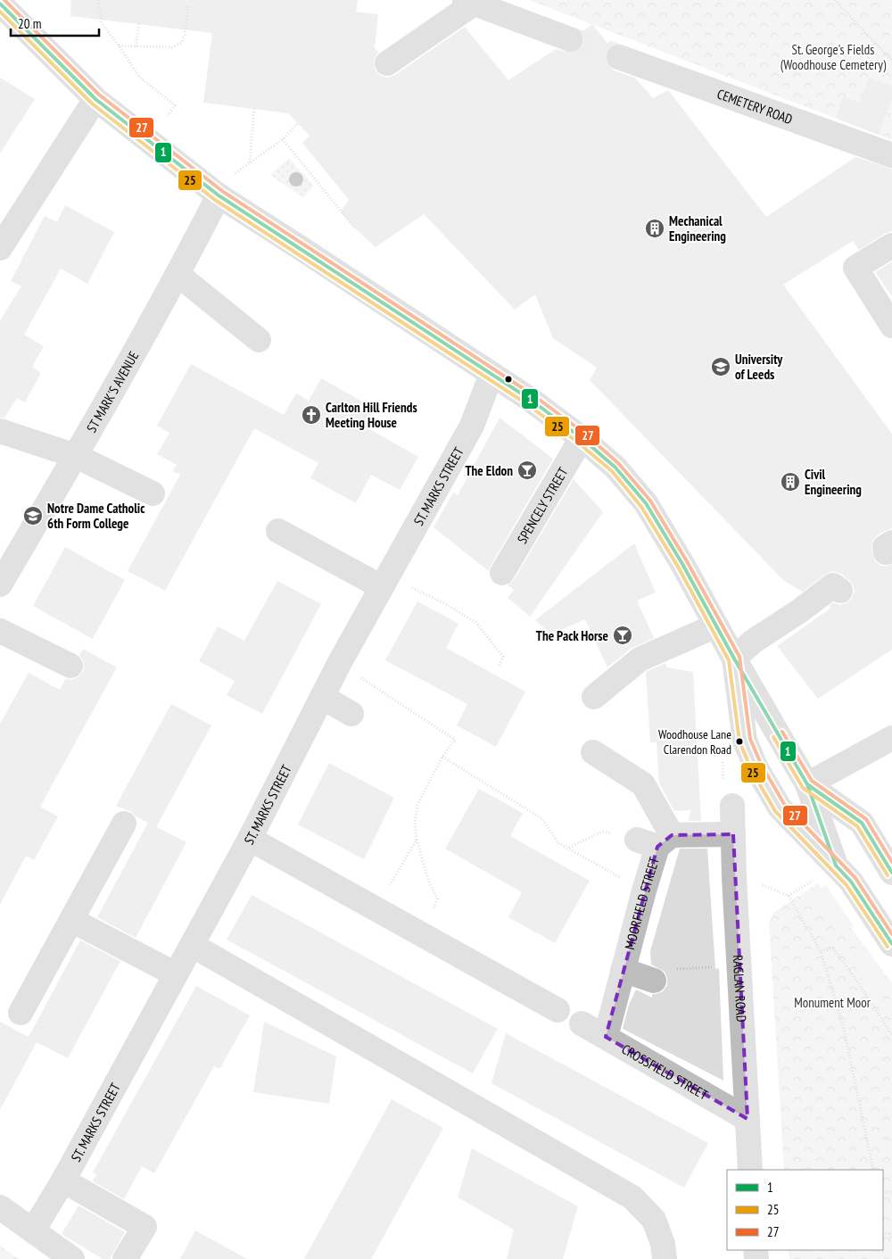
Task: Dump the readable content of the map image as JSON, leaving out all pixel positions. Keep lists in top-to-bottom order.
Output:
{
  "streets": {
    "main road": [
      "CEMETERY ROAD",
      "ST MARK'S AVENUE",
      "ST. MARKS STREET",
      "SPENCELY STREET",
      "MOORFIELD STREET",
      "RAGLAN ROAD",
      "CROSSFIELD STREET"
    ]
  },
  "crossings": [
    ["MOORFIELD STREET", "CROSSFIELD STREET"],
    ["RAGLAN ROAD", "CROSSFIELD STREET"]
  ],
  "parks": ["St. George's Fields (Woodhouse Cemetery)", "Monument Moor"],
  "places": {
    "building": ["Mechanical Engineering", "Civil Engineering"],
    "school or university": ["University of Leeds", "Notre Dame Catholic 6th Form College"],
    "church": ["Carlton Hill Friends Meeting House"],
    "bar": ["The Eldon", "The Pack Horse"],
    "other": ["Woodhouse Lane Clarendon Road"]
  },
  "lines": ["transit line 27", "transit line 1", "transit line 25"],
  "legend": ["1", "25", "27"],
  "scale_bar": "20 m"
}
